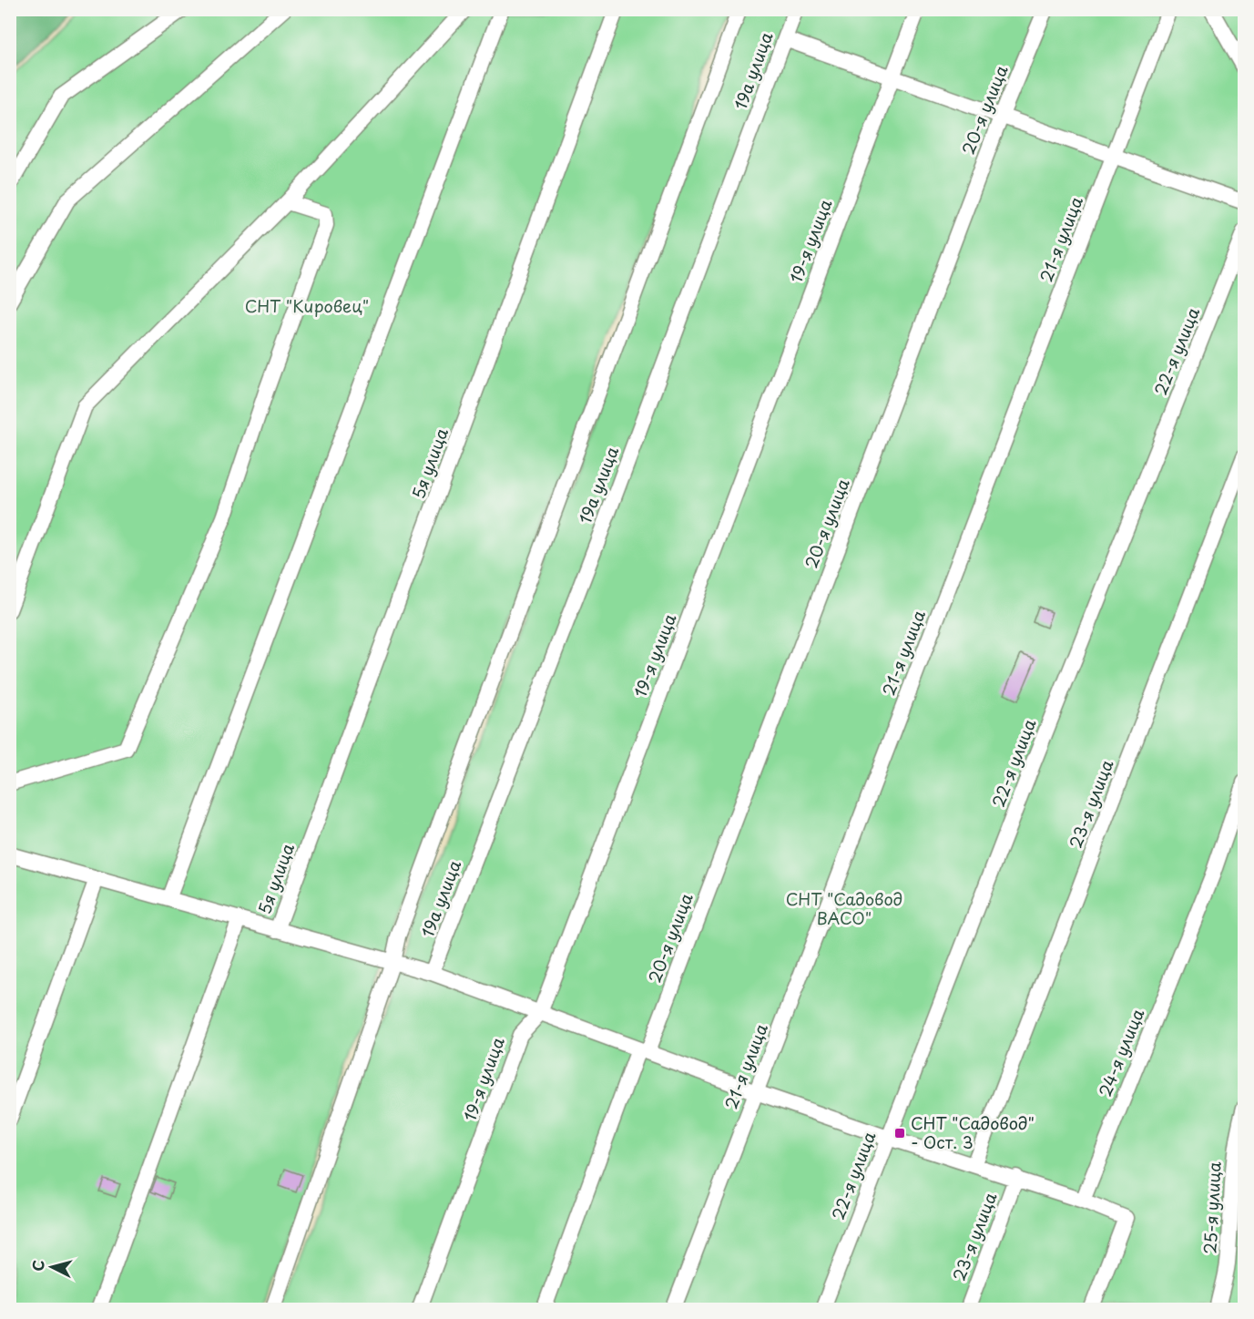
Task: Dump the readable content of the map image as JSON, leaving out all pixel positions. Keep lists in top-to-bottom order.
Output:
{
  "streets": {
    "street": [
      "19а улица",
      "20-я улица",
      "21-я улица",
      "19-я улица",
      "22-я улица",
      "5я улица",
      "23-я улица",
      "24-я улица",
      "25-я улица"
    ]
  },
  "parks": ["СНТ \"Кировец\"", "СНТ \"Садовод ВАСО\""],
  "places": {
    "transit": ["СНТ \"Садовод\" - Ост. 3"]
  },
  "north": "left"
}
